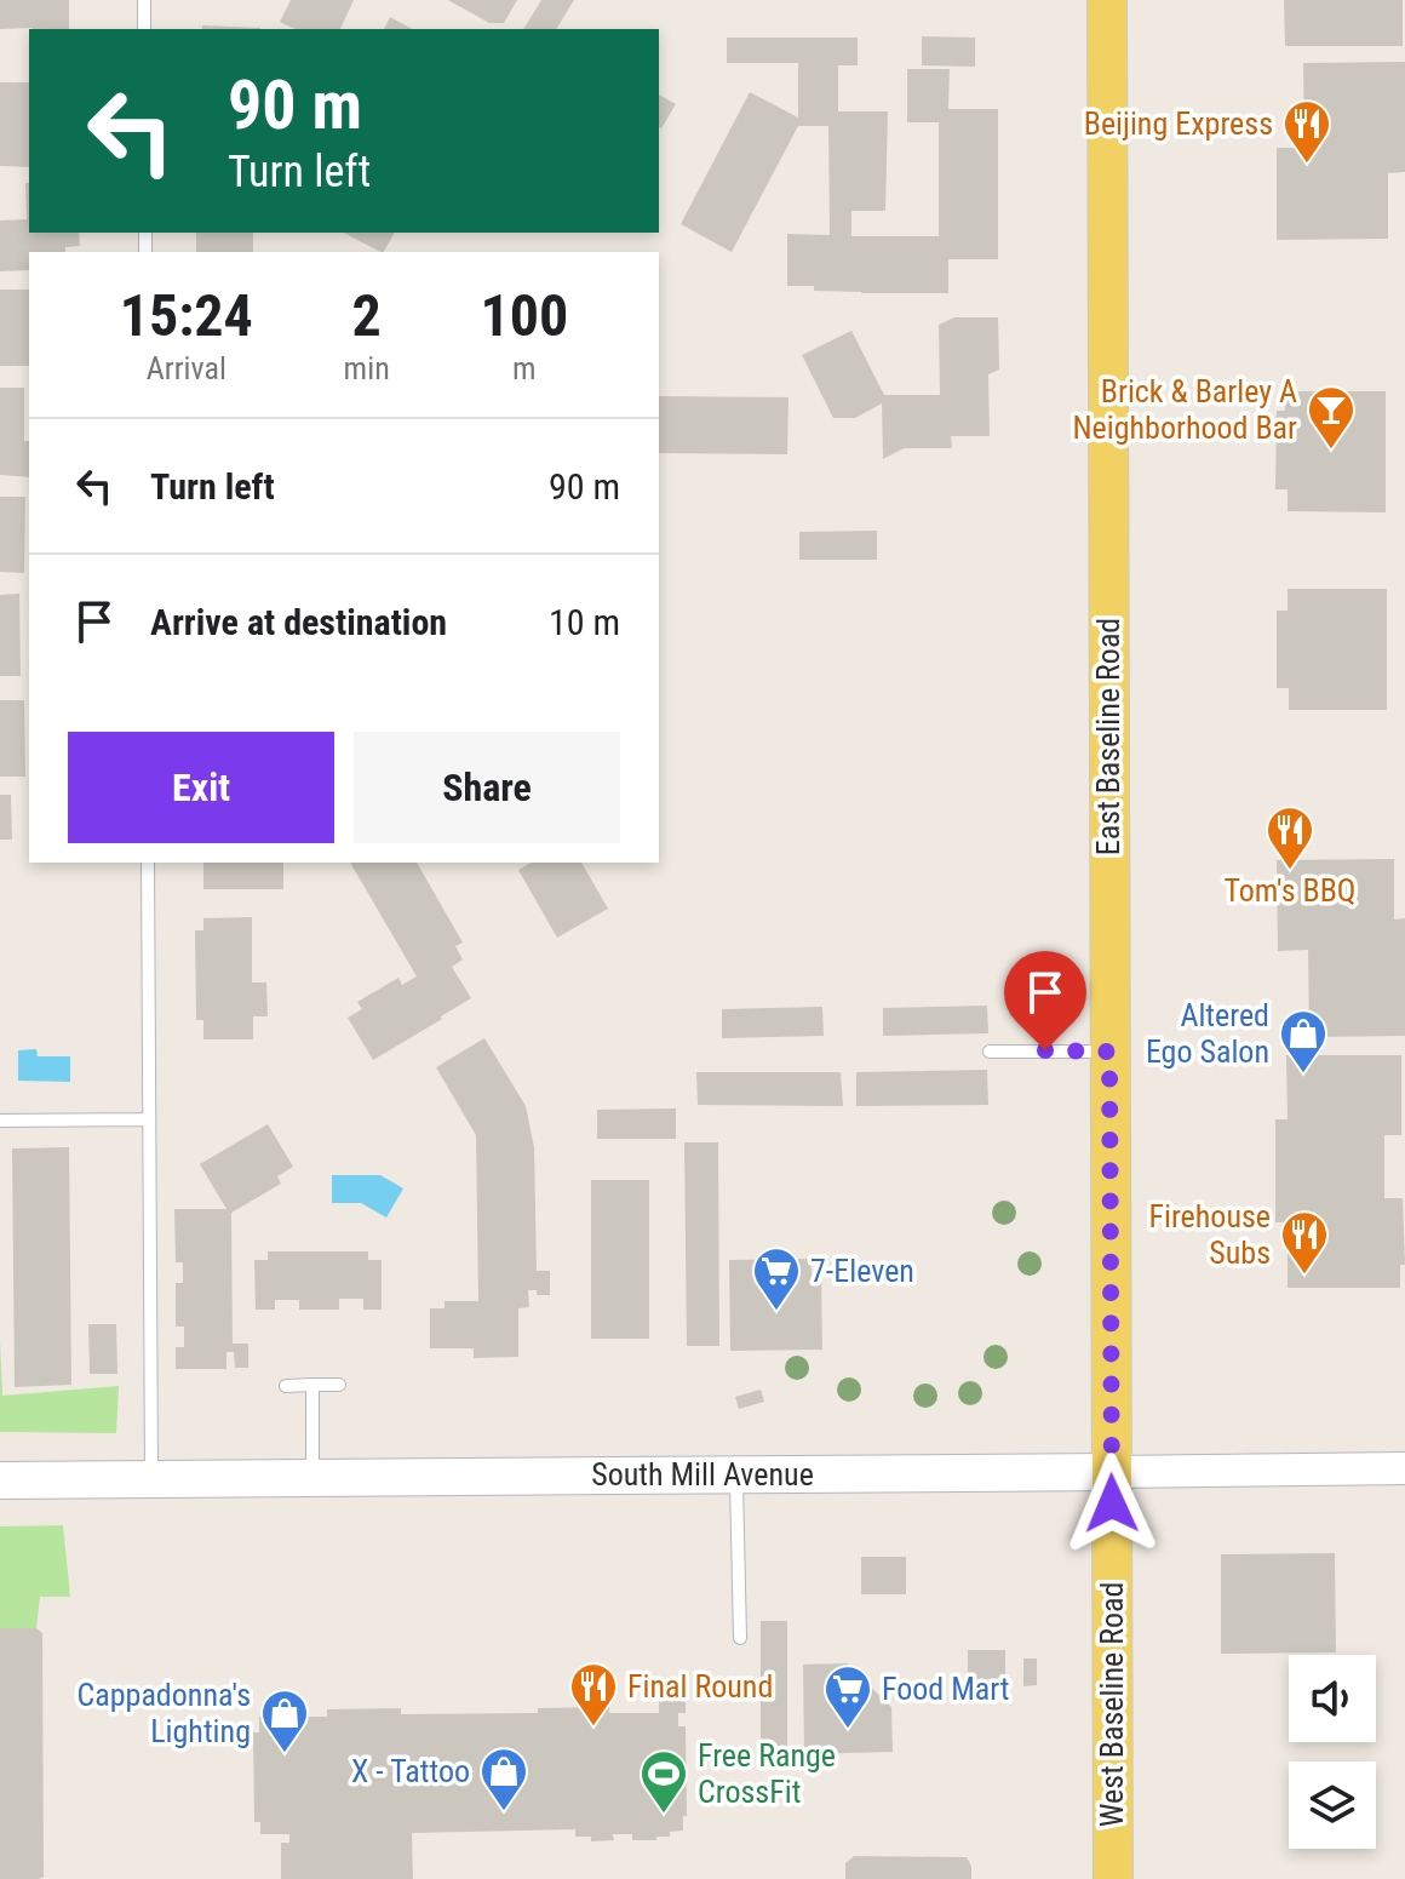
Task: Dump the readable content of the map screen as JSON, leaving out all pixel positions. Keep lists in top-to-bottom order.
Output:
{
  "streets": {
    "main road": ["East Baseline Road", "South Mill Avenue", "West Baseline Road"]
  },
  "crossings": [
    ["East Baseline Road", "South Mill Avenue"],
    ["East Baseline Road", "West Baseline Road"],
    ["South Mill Avenue", "West Baseline Road"]
  ],
  "places": {
    "restaurant": [
      "Beijing Express",
      "Tom's BBQ",
      "Firehouse Subs",
      "Final Round"
    ],
    "bar": ["Brick & Barley A Neighborhood Bar"],
    "shop": ["Altered Ego Salon", "Cappadonna's Lighting", "X - Tattoo"],
    "supermarket": ["7-Eleven", "Food Mart"],
    "sports": ["Free Range CrossFit"]
  },
  "page": {
    "turn": ["90 m", "Turn left"],
    "eta": [
      "15:24",
      "Arrival",
      "2",
      "min",
      "100",
      "m"
    ],
    "list": [
      {
        "name": "Turn left",
        "value": "90 m"
      },
      {
        "name": "Arrive at destination",
        "value": "10 m"
      }
    ],
    "buttons": ["Exit", "Share"]
  }
}
